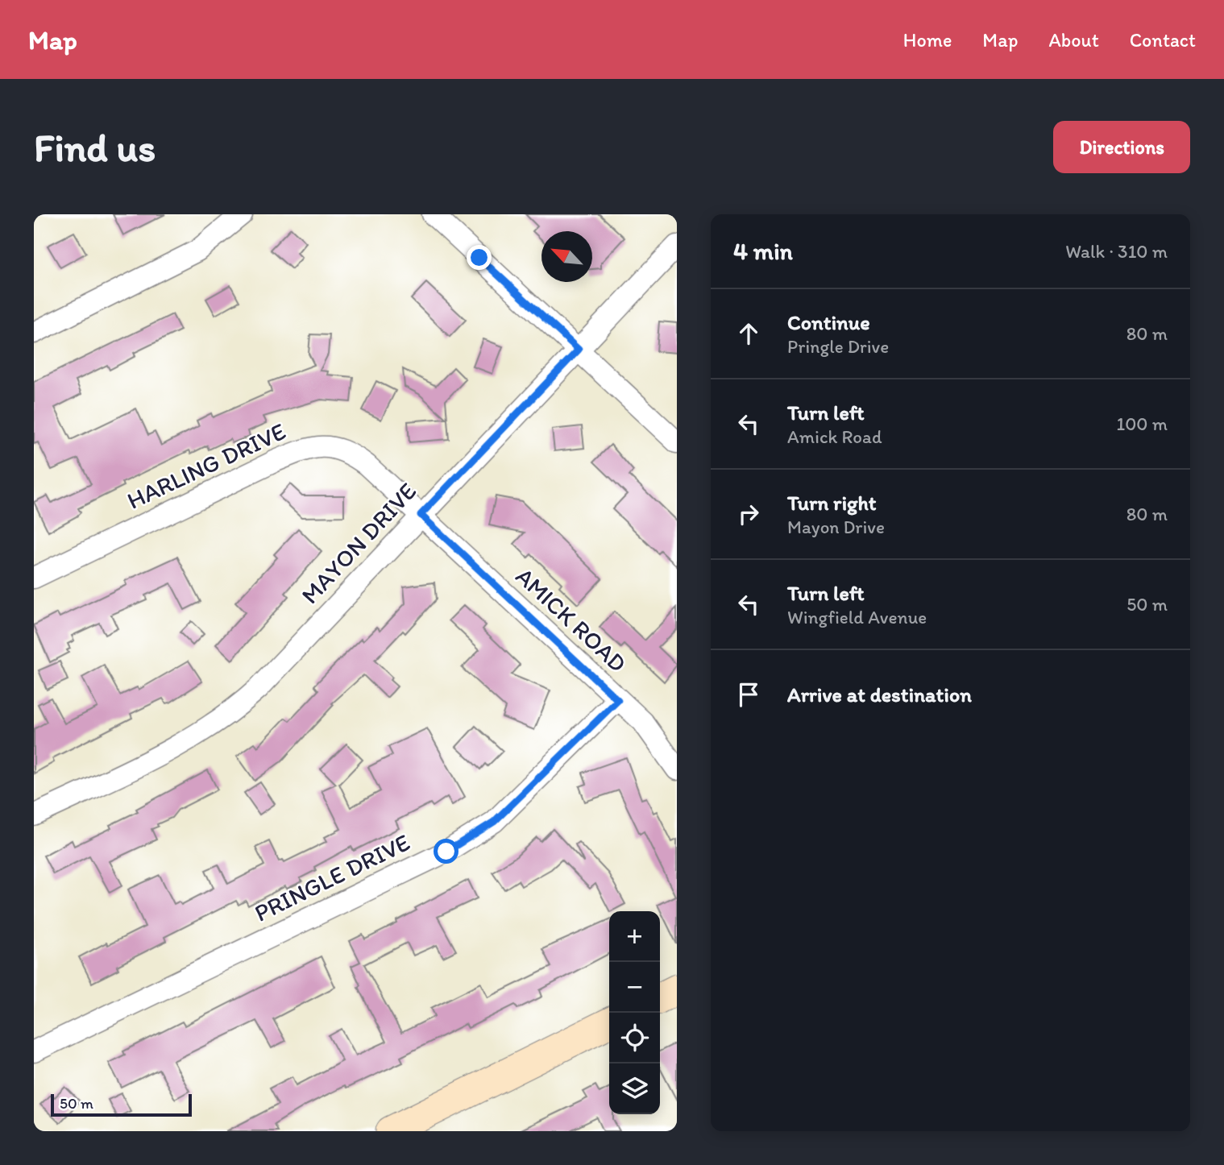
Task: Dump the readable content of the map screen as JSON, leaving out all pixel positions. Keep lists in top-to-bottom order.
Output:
{
  "streets": {
    "street": [
      "HARLING DRIVE",
      "MAYON DRIVE",
      "AMICK ROAD",
      "PRINGLE DRIVE"
    ]
  },
  "crossings": [
    ["HARLING DRIVE", "MAYON DRIVE"],
    ["HARLING DRIVE", "AMICK ROAD"],
    ["MAYON DRIVE", "AMICK ROAD"],
    ["AMICK ROAD", "PRINGLE DRIVE"]
  ],
  "scale_bar": "50 m",
  "north": "top left",
  "page": {
    "header": "Map",
    "nav": [
      "Home",
      "Map",
      "About",
      "Contact"
    ],
    "buttons": "Directions",
    "title": "Find us",
    "heading": ["4 min", "Walk · 310 m"],
    "list": [
      ["Continue", "Pringle Drive", "80 m"],
      ["Turn left", "Amick Road", "100 m"],
      ["Turn right", "Mayon Drive", "80 m"],
      ["Turn left", "Wingfield Avenue", "50 m"],
      "Arrive at destination"
    ],
    "map_buttons": ["+", "−"],
    "scale": "50 m"
  }
}
